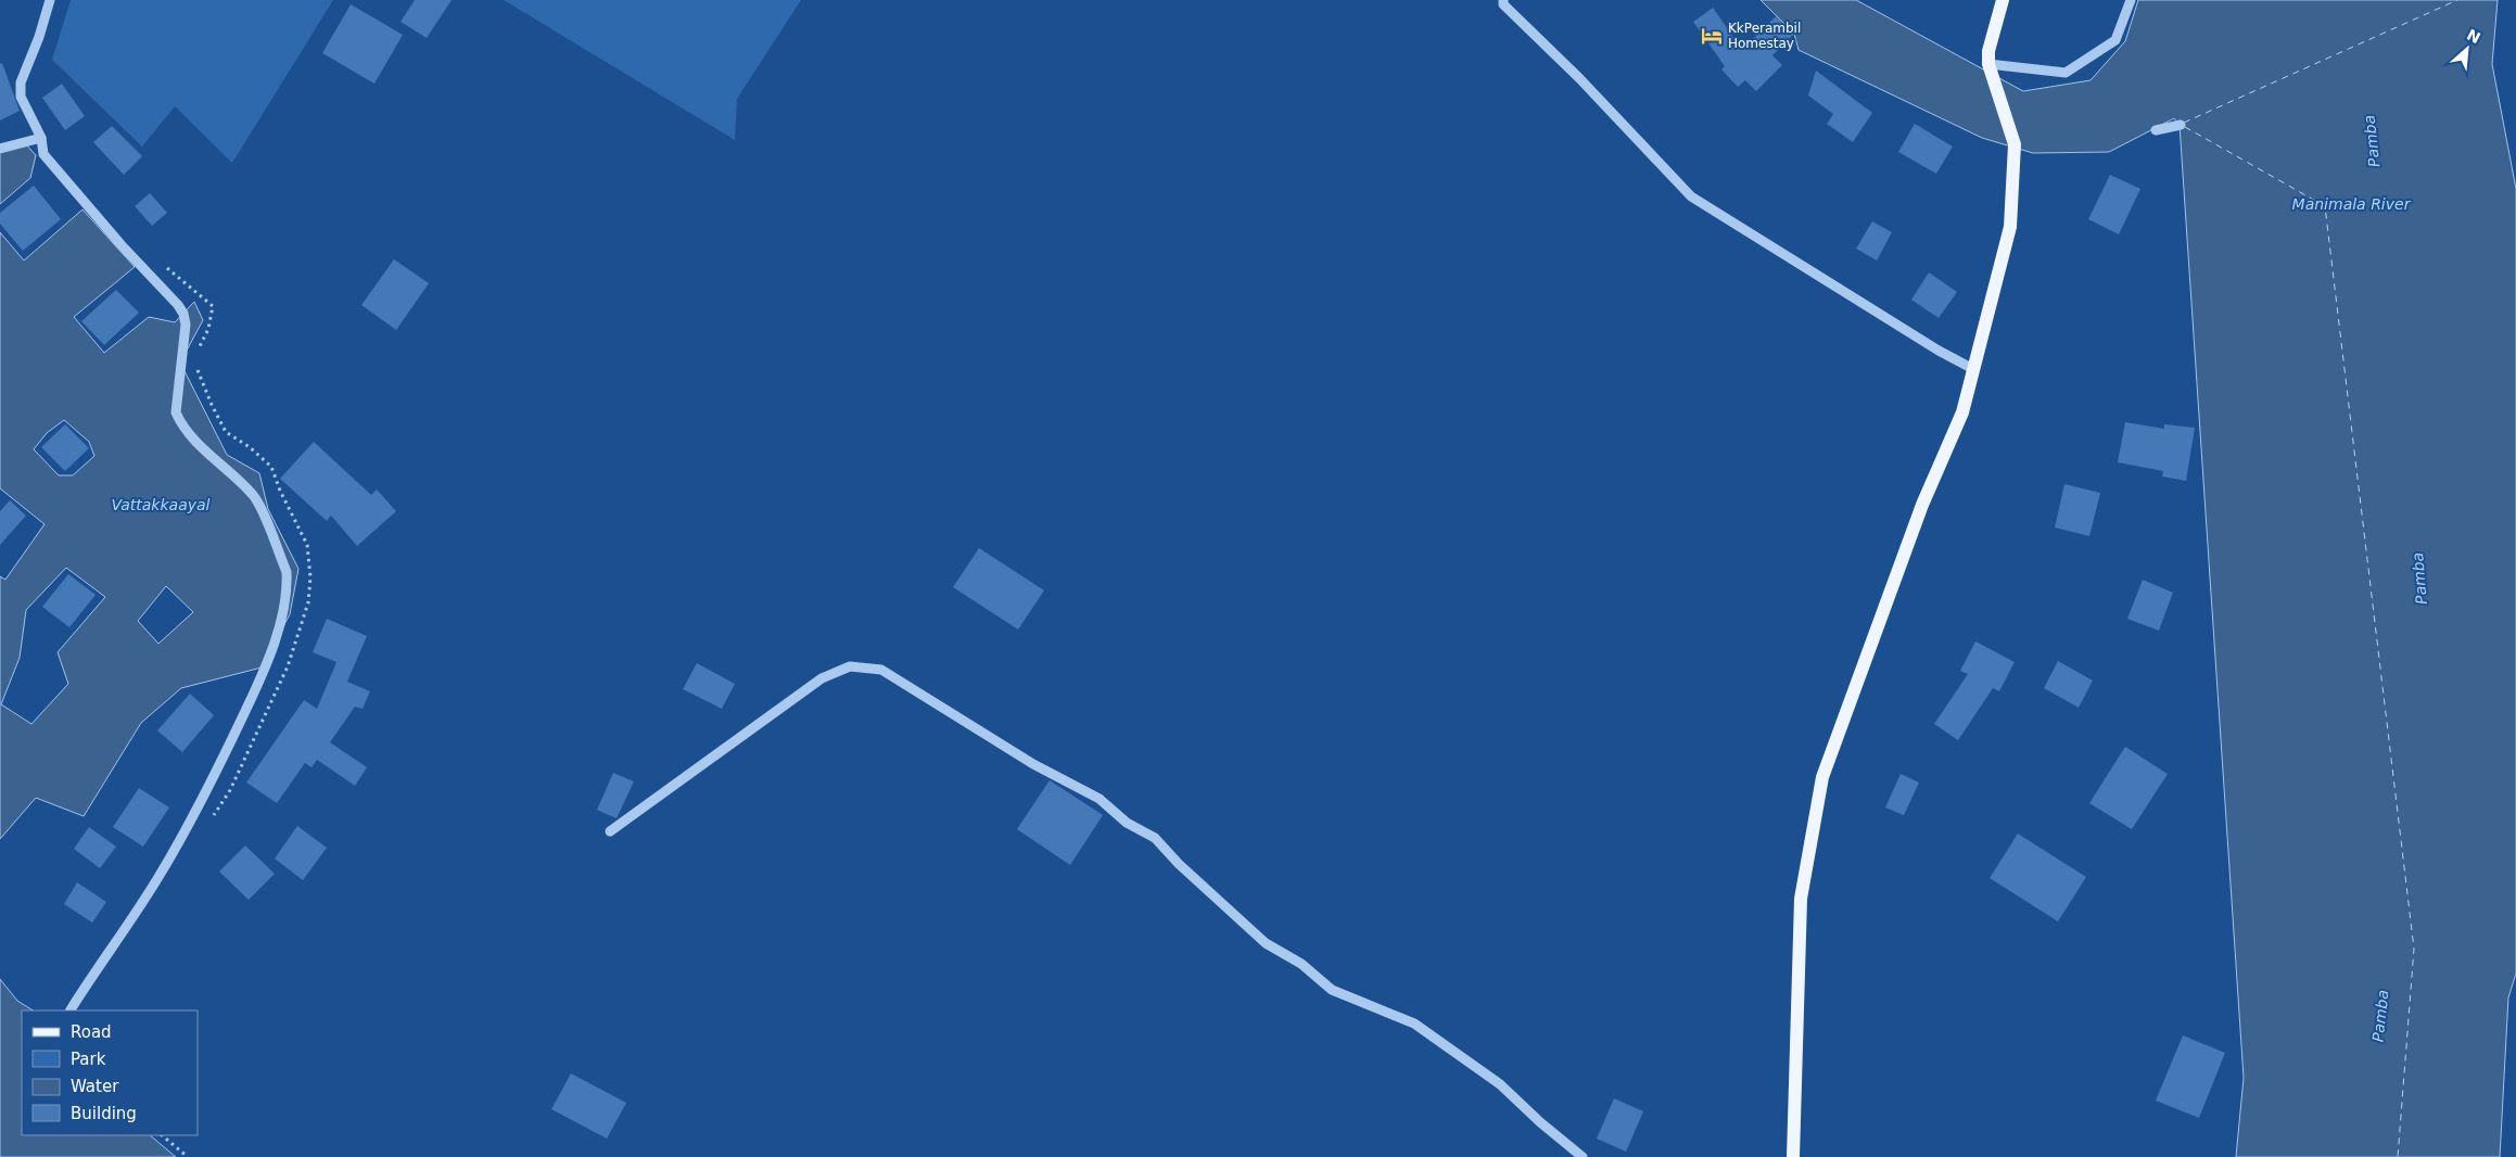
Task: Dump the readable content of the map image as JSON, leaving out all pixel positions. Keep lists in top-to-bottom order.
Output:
{
  "water": ["Pamba", "Manimala River", "Vattakkaayal"],
  "places": {
    "hotel": ["KkPerambil Homestay"]
  },
  "legend": [
    "Road",
    "Park",
    "Water",
    "Building"
  ],
  "north": "top right"
}
